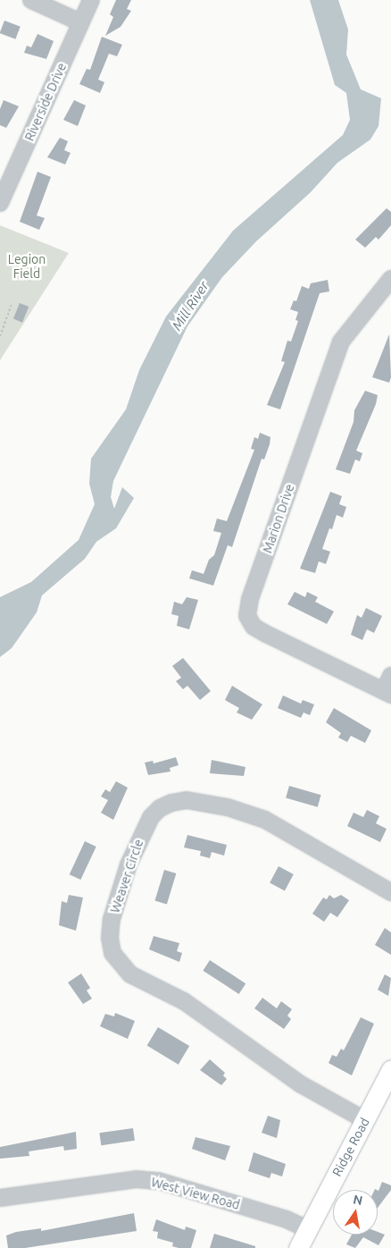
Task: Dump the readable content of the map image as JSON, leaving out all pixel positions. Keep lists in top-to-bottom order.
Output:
{
  "streets": {
    "main road": ["Ridge Road"],
    "street": [
      "Riverside Drive",
      "Marion Drive",
      "Weaver Circle",
      "West View Road"
    ]
  },
  "crossings": [
    ["Weaver Circle", "Ridge Road"],
    ["Ridge Road", "West View Road"]
  ],
  "water": ["Mill River"],
  "parks": ["Legion Field"],
  "north": "top"
}
